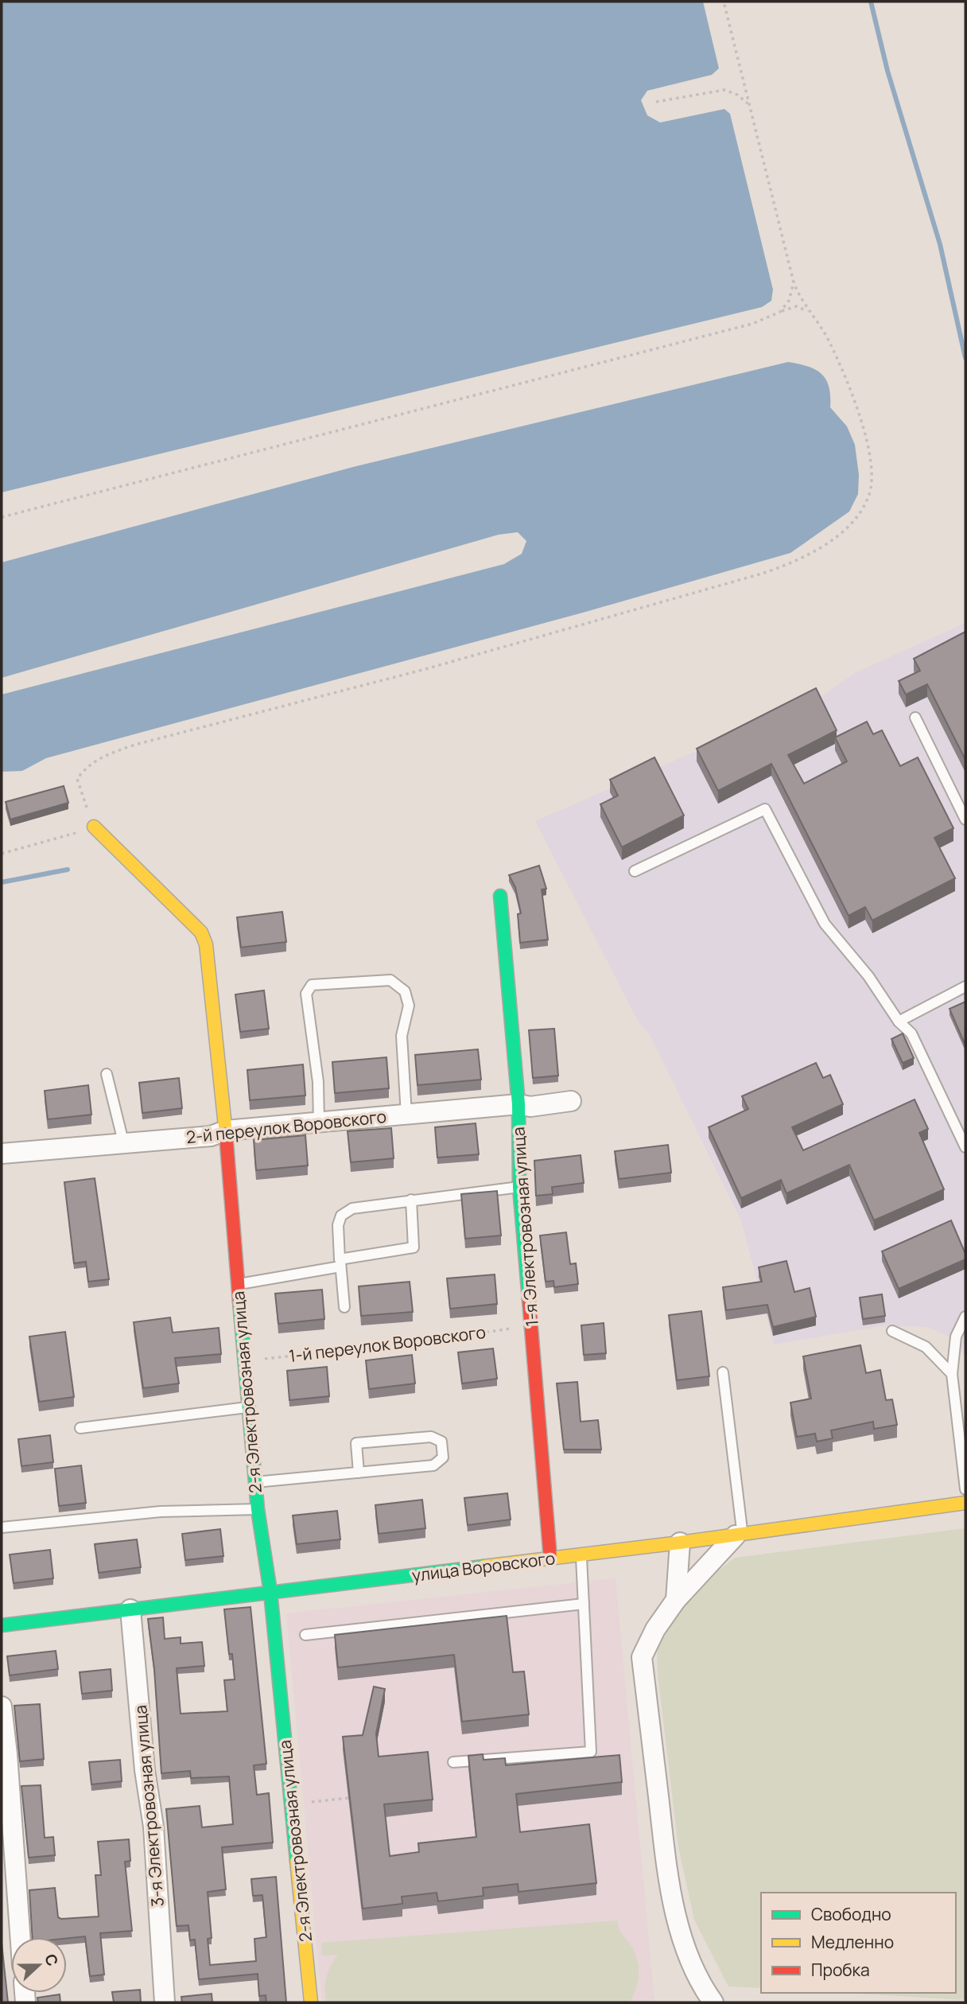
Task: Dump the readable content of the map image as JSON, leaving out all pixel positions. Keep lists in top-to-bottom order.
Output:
{
  "streets": {
    "street": [
      "2-й переулок Воровского",
      "1-я Электровозная улица",
      "2-я Электровозная улица",
      "улица Воровского",
      "3-я Электровозная улица"
    ],
    "path": ["1-й переулок Воровского"]
  },
  "crossings": [
    ["2-й переулок Воровского", "1-я Электровозная улица"],
    ["2-й переулок Воровского", "2-я Электровозная улица"],
    ["1-я Электровозная улица", "1-й переулок Воровского"],
    ["1-я Электровозная улица", "улица Воровского"],
    ["1-й переулок Воровского", "2-я Электровозная улица"],
    ["2-я Электровозная улица", "улица Воровского"],
    ["улица Воровского", "3-я Электровозная улица"]
  ],
  "legend": ["Свободно", "Медленно", "Пробка"],
  "north": "right"
}
